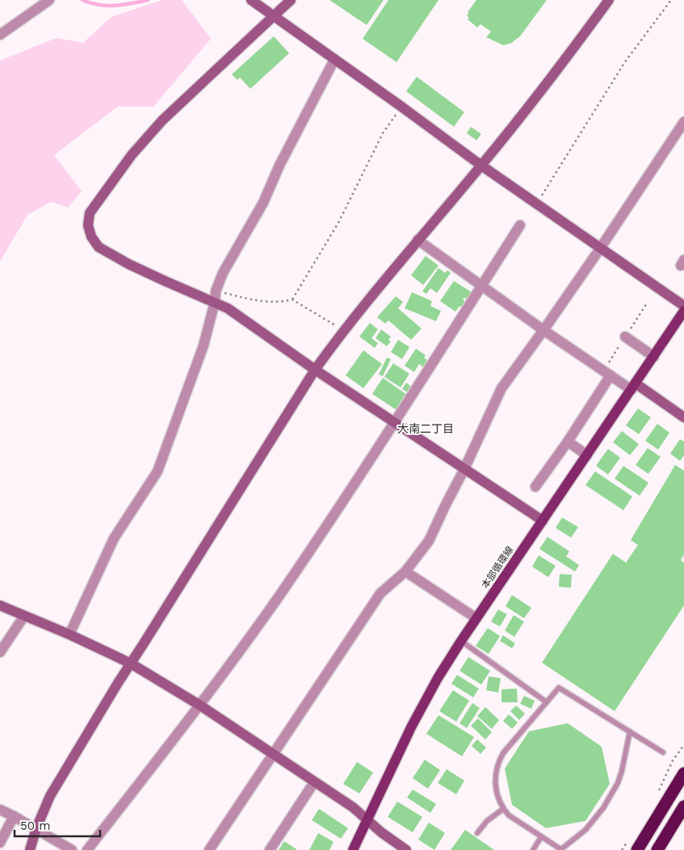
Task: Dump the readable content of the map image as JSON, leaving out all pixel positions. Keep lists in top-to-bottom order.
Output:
{
  "streets": {
    "main road": ["本部循環線"]
  },
  "districts": ["大南二丁目"],
  "scale_bar": "50 m"
}
